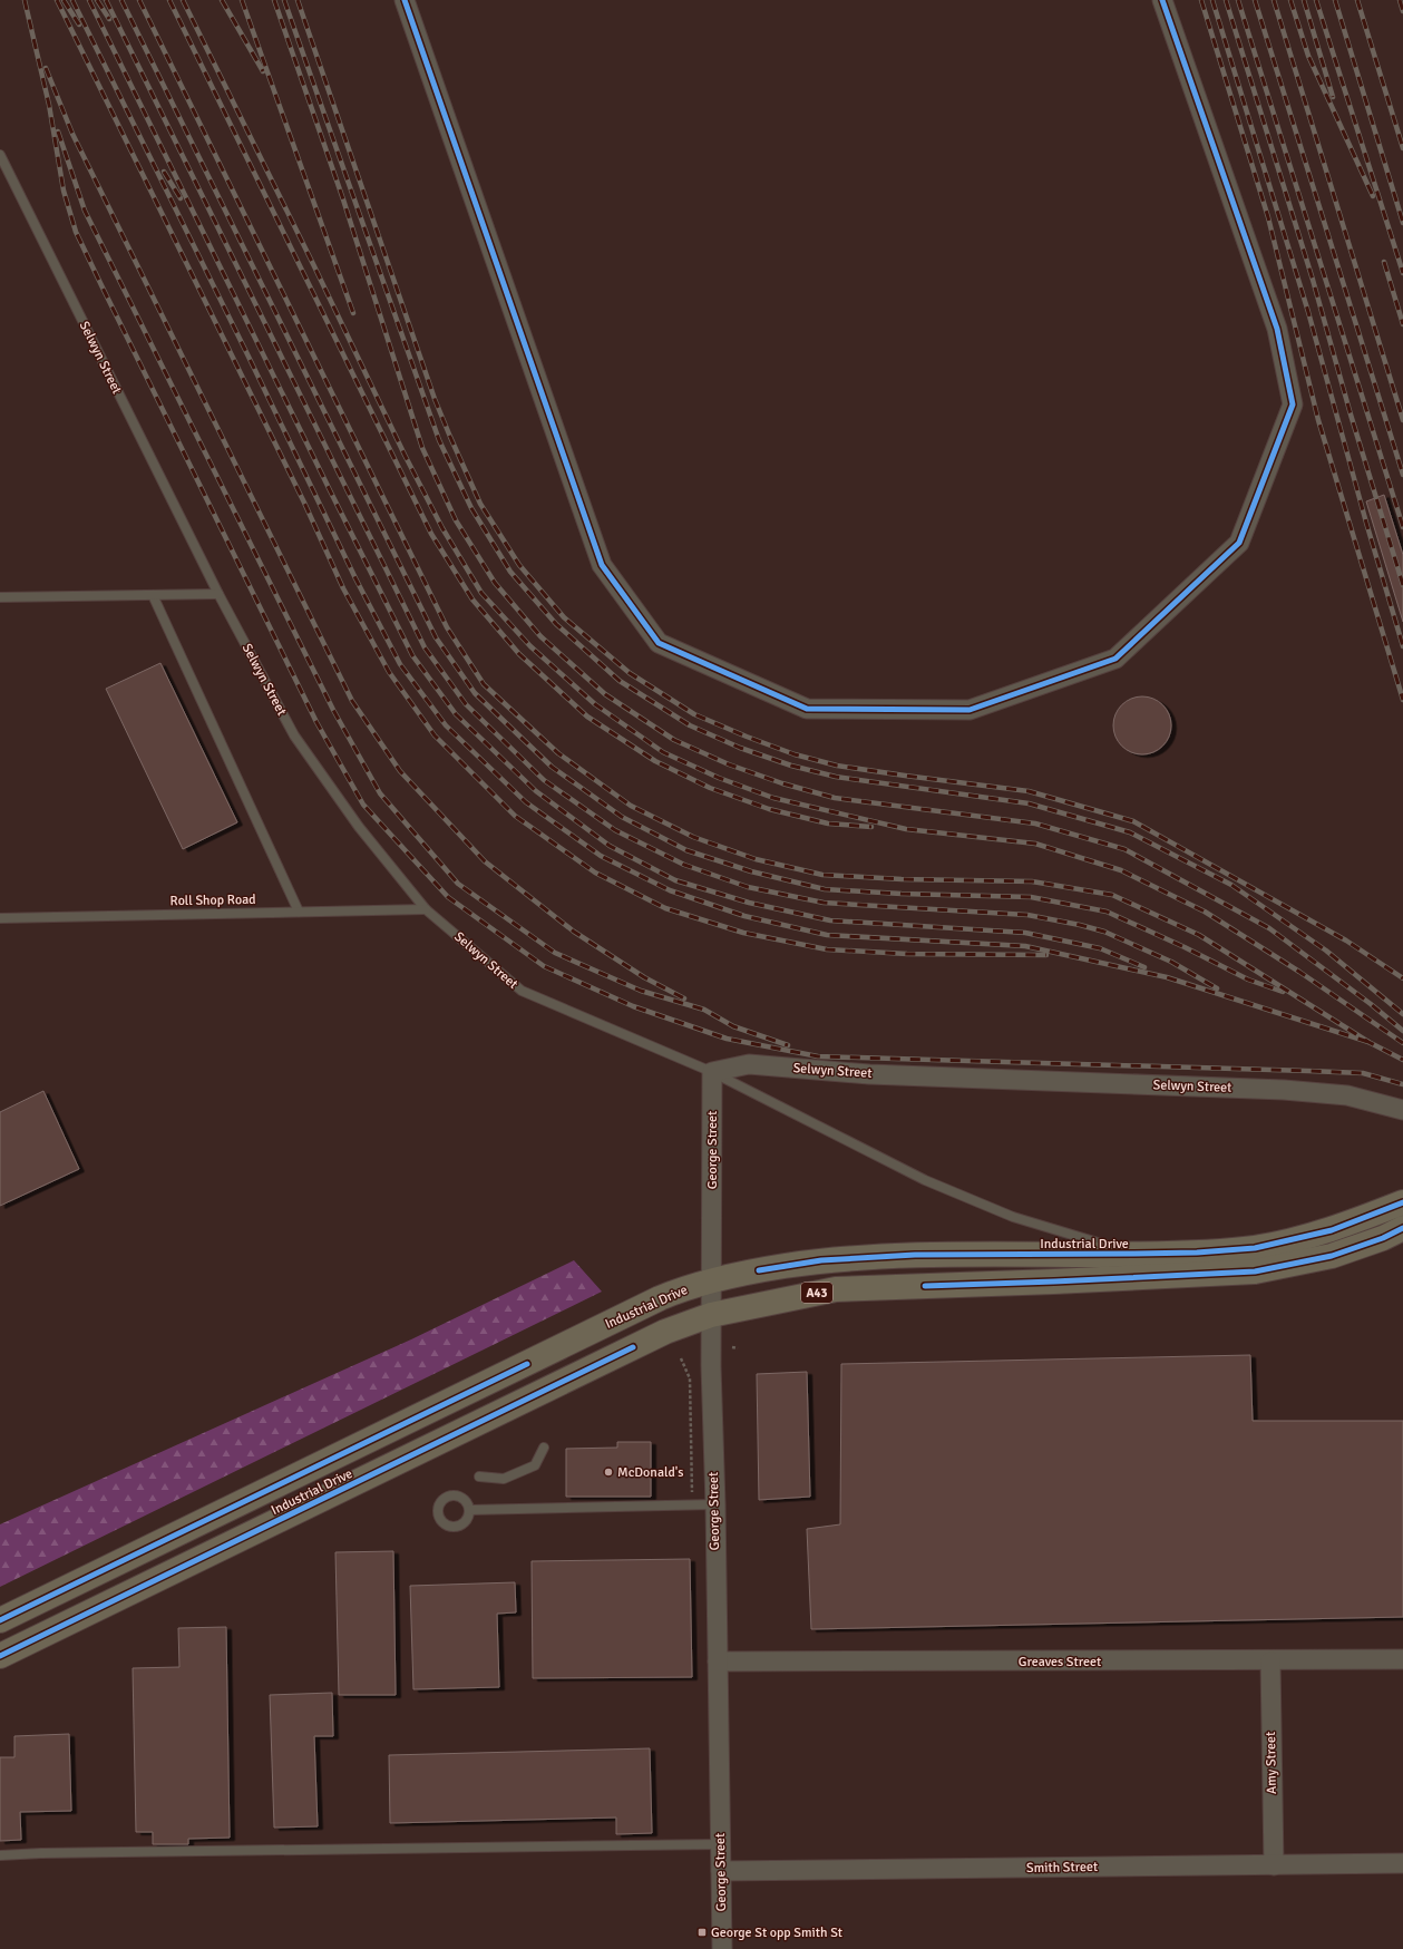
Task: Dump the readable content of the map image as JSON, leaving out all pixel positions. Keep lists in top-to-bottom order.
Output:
{
  "streets": {
    "highway": ["Industrial Drive", "A43"],
    "street": [
      "Selwyn Street",
      "George Street",
      "Greaves Street",
      "Amy Street",
      "Smith Street"
    ],
    "lane": ["Roll Shop Road"]
  },
  "crossings": [
    ["Selwyn Street", "Roll Shop Road"],
    ["Selwyn Street", "George Street"],
    ["George Street", "Industrial Drive"],
    ["George Street", "Greaves Street"],
    ["George Street", "Smith Street"],
    ["Greaves Street", "Amy Street"],
    ["Amy Street", "Smith Street"]
  ],
  "places": {
    "other": ["McDonald's"],
    "transit": ["George St opp Smith St"]
  }
}
